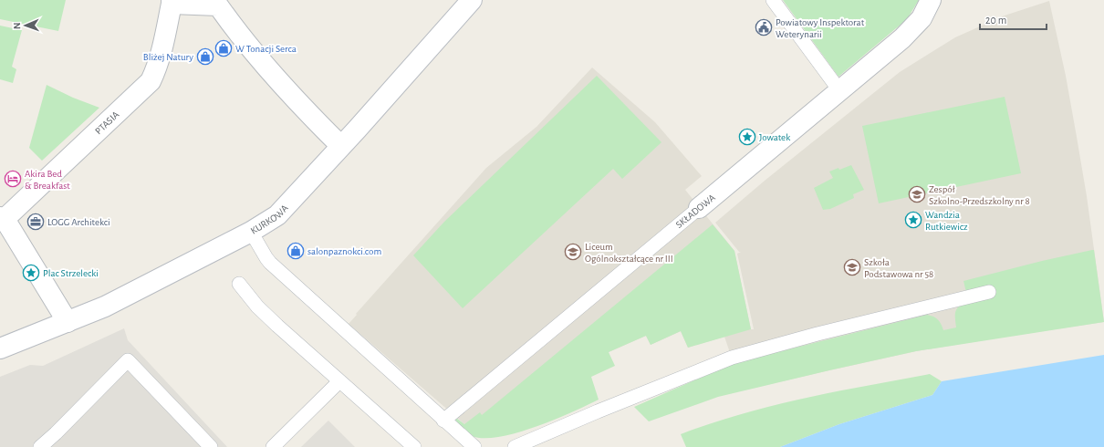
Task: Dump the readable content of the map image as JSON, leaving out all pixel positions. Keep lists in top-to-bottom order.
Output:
{
  "streets": {
    "street": ["PTASIA", "SKŁADOWA", "KURKOWA"]
  },
  "crossings": [
    ["PTASIA", "KURKOWA"]
  ],
  "places": {
    "public building": ["Powiatowy Inspektorat Weterynarii"],
    "shop": ["W Tonacji Serca", "Bliżej Natury", "salonpaznokci.com"],
    "place": ["Jowatek", "Wandzia Rutkiewicz", "Plac Strzelecki"],
    "hotel": ["Akira Bed & Breakfast"],
    "school or university": ["Zespół Szkolno-Przedszkolny nr 8", "Liceum Ogólnokształcące nr III", "Szkoła Podstawowa nr 58"],
    "office": ["LOGG Architekci"]
  },
  "scale_bar": "20 m",
  "north": "left"
}
